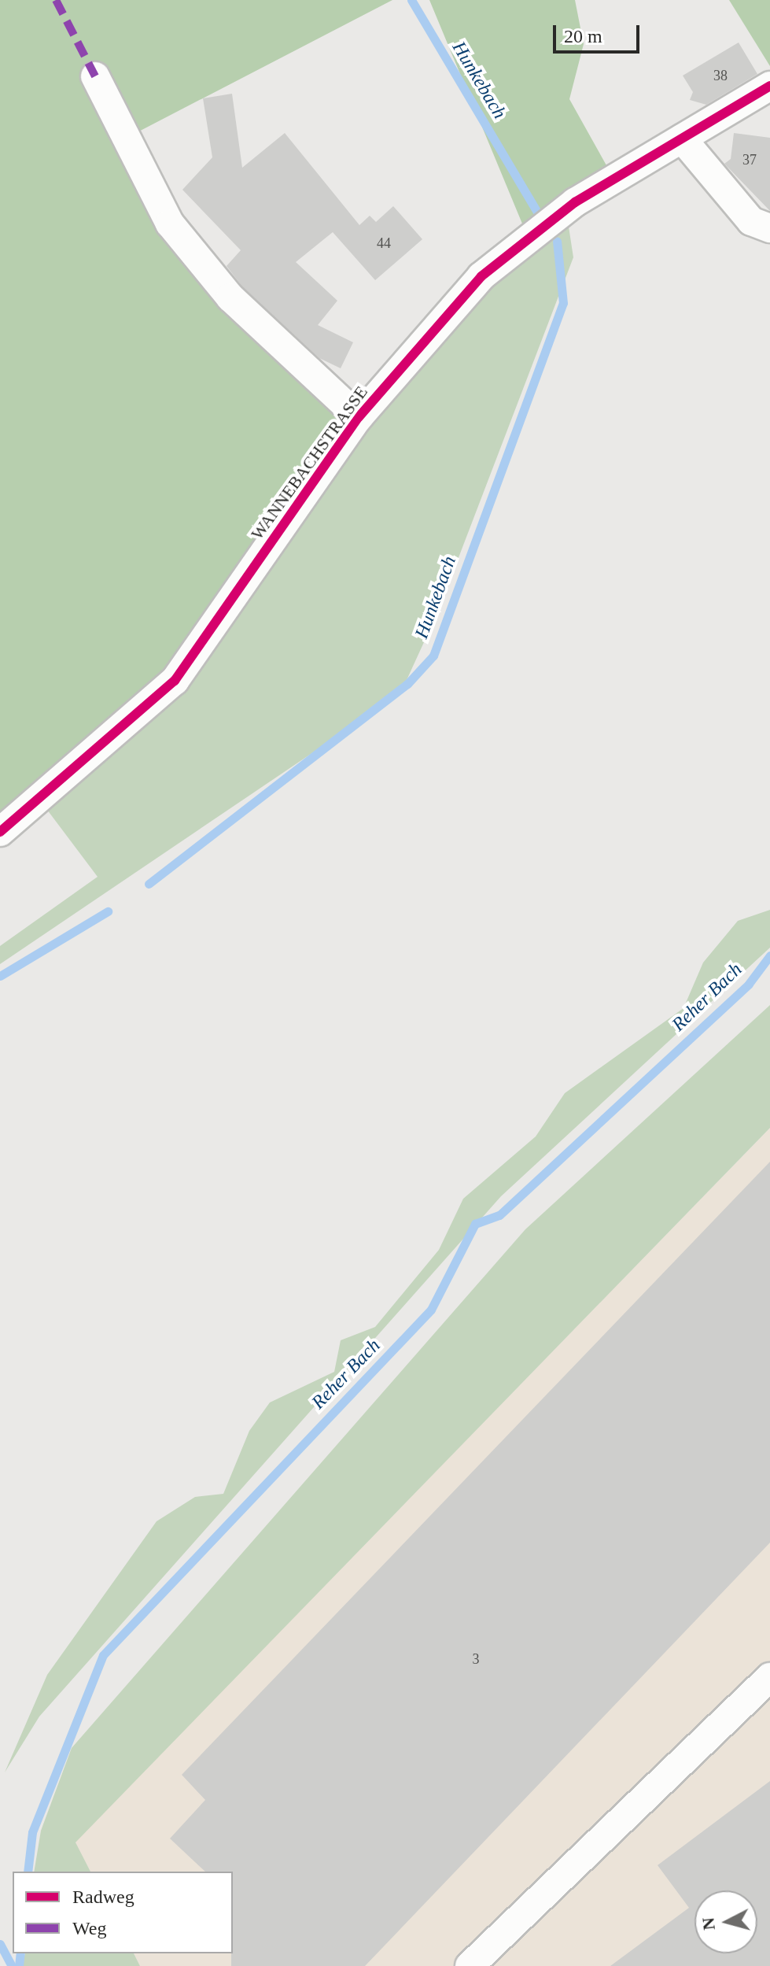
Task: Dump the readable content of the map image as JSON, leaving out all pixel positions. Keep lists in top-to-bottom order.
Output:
{
  "streets": {
    "street": ["WANNEBACHSTRASSE"]
  },
  "water": ["Hunkebach", "Reher Bach"],
  "house_numbers": [
    "38",
    "37",
    "44",
    "3"
  ],
  "legend": ["Radweg", "Weg"],
  "scale_bar": "20 m",
  "north": "left"
}
